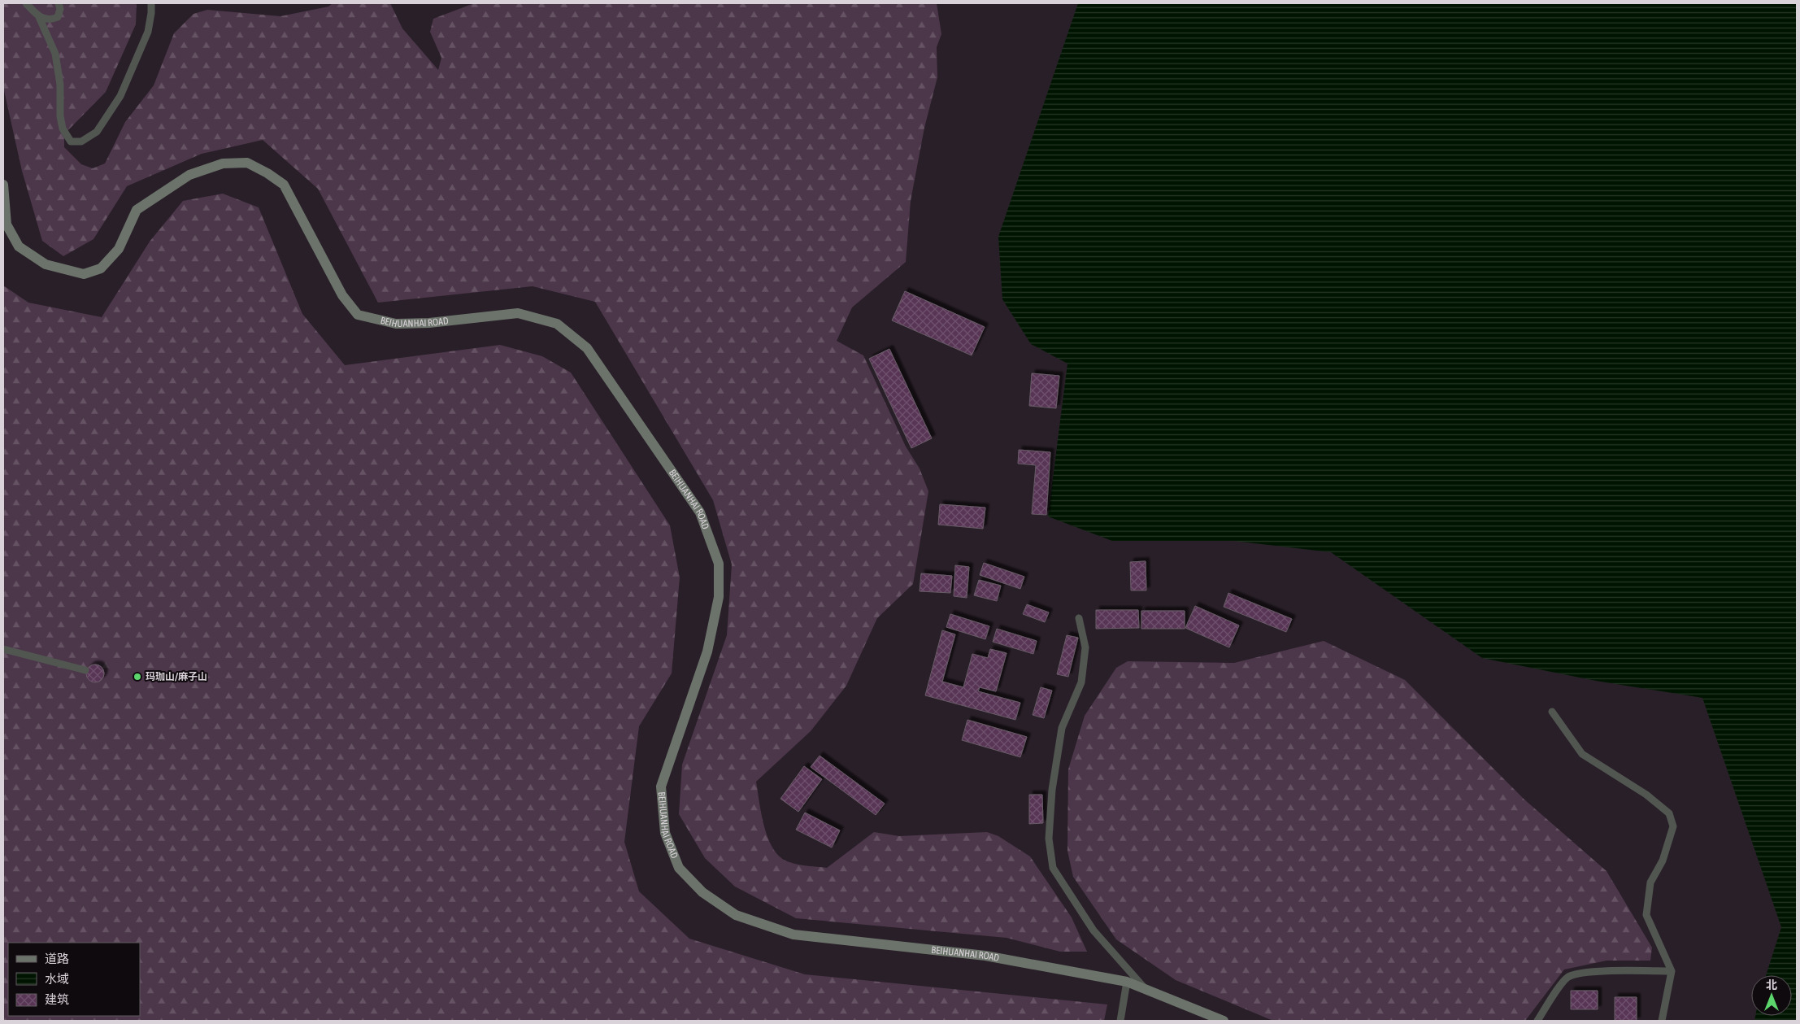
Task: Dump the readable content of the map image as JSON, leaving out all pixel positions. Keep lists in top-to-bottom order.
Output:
{
  "streets": {
    "main road": ["BEIHUANHAI ROAD"]
  },
  "places": ["玛珈山/麻子山"],
  "legend": ["道路", "水域", "建筑"],
  "north": "top"
}
